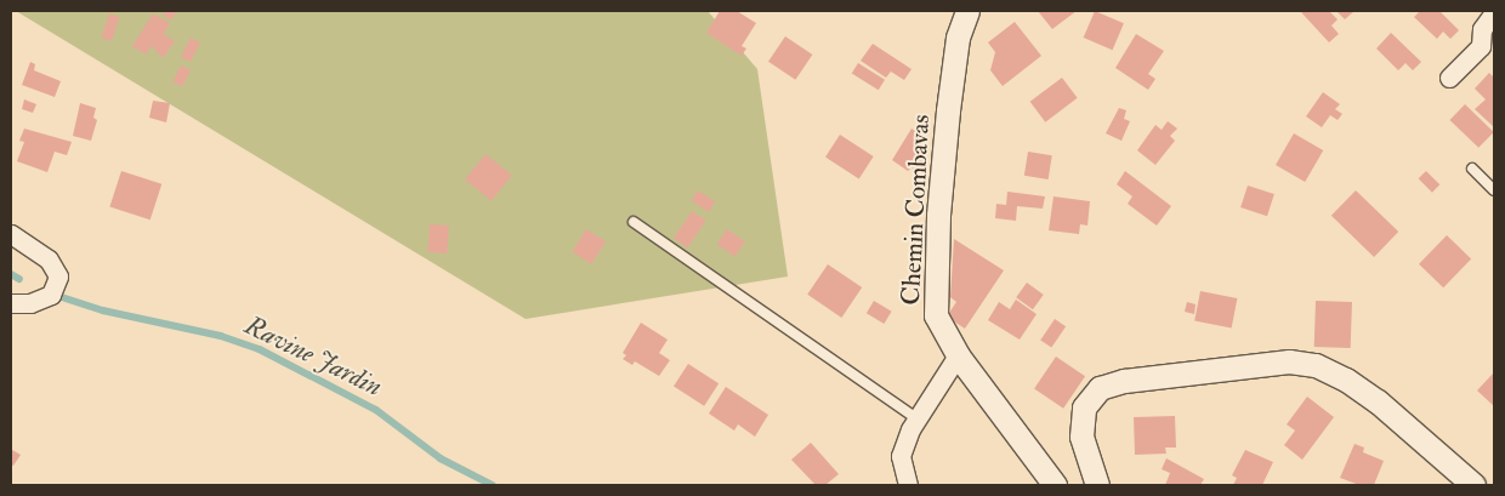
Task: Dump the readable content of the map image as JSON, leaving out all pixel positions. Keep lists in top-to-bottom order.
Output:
{
  "streets": {
    "street": ["Chemin Combavas"]
  },
  "water": ["Ravine Jardin"]
}
